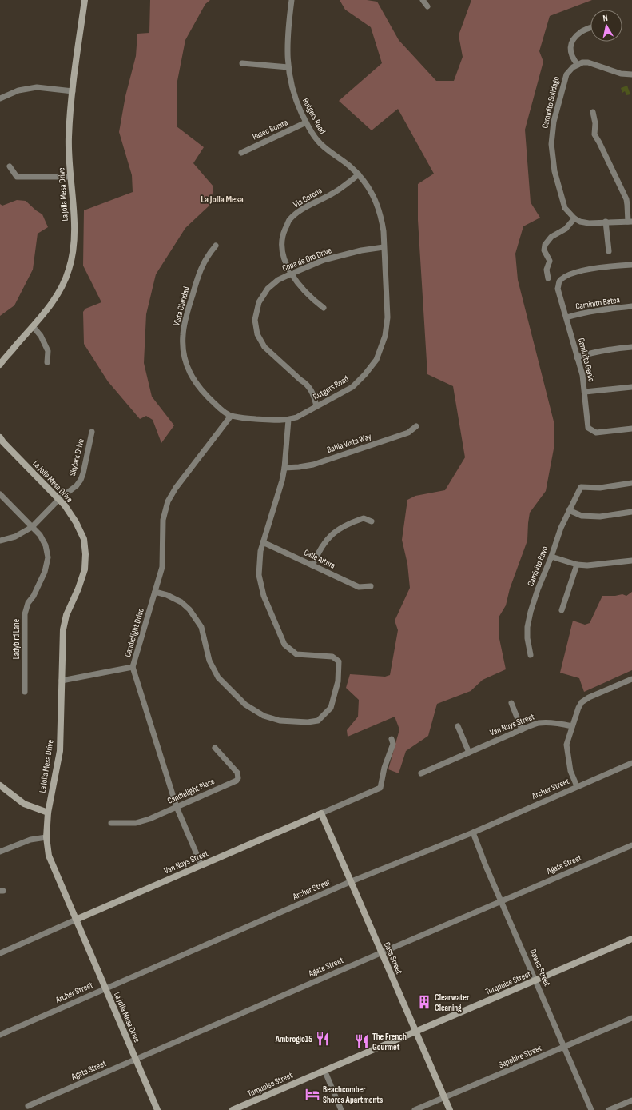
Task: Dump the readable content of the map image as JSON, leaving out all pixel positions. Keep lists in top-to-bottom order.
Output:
{
  "streets": {
    "street": [
      "Caminito Solidago",
      "Rutgers Road",
      "Paseo Bonita",
      "La Jolla Mesa Drive",
      "Via Corona",
      "Copa de Oro Drive",
      "Caminito Batea",
      "Vista Claridad",
      "Caminito Genio",
      "Bahia Vista Way",
      "Skylark Drive",
      "Calle Altura",
      "Caminito Bayo",
      "Candlelight Drive",
      "Ladybird Lane",
      "Van Nuys Street",
      "Archer Street",
      "Candlelight Place",
      "Agate Street",
      "Cass Street",
      "Dawes Street",
      "Turquoise Street",
      "Sapphire Street"
    ]
  },
  "crossings": [
    ["Rutgers Road", "Paseo Bonita"],
    ["Rutgers Road", "Via Corona"],
    ["Rutgers Road", "Copa de Oro Drive"],
    ["Rutgers Road", "Vista Claridad"],
    ["La Jolla Mesa Drive", "Skylark Drive"],
    ["La Jolla Mesa Drive", "Van Nuys Street"],
    ["La Jolla Mesa Drive", "Archer Street"],
    ["La Jolla Mesa Drive", "Agate Street"],
    ["Via Corona", "Copa de Oro Drive"],
    ["Caminito Batea", "Caminito Genio"],
    ["Vista Claridad", "Candlelight Drive"],
    ["Skylark Drive", "Ladybird Lane"],
    ["Candlelight Drive", "Van Nuys Street"],
    ["Candlelight Drive", "Candlelight Place"],
    ["Van Nuys Street", "Cass Street"],
    ["Archer Street", "Cass Street"],
    ["Archer Street", "Dawes Street"],
    ["Agate Street", "Cass Street"],
    ["Agate Street", "Dawes Street"],
    ["Cass Street", "Turquoise Street"],
    ["Cass Street", "Sapphire Street"],
    ["Dawes Street", "Turquoise Street"],
    ["Dawes Street", "Sapphire Street"]
  ],
  "districts": ["La Jolla Mesa"],
  "places": {
    "building": ["Clearwater Cleaning"],
    "restaurant": ["Ambrogio15", "The French Gourmet"],
    "hotel": ["Beachcomber Shores Apartments"]
  },
  "north": "top"
}
